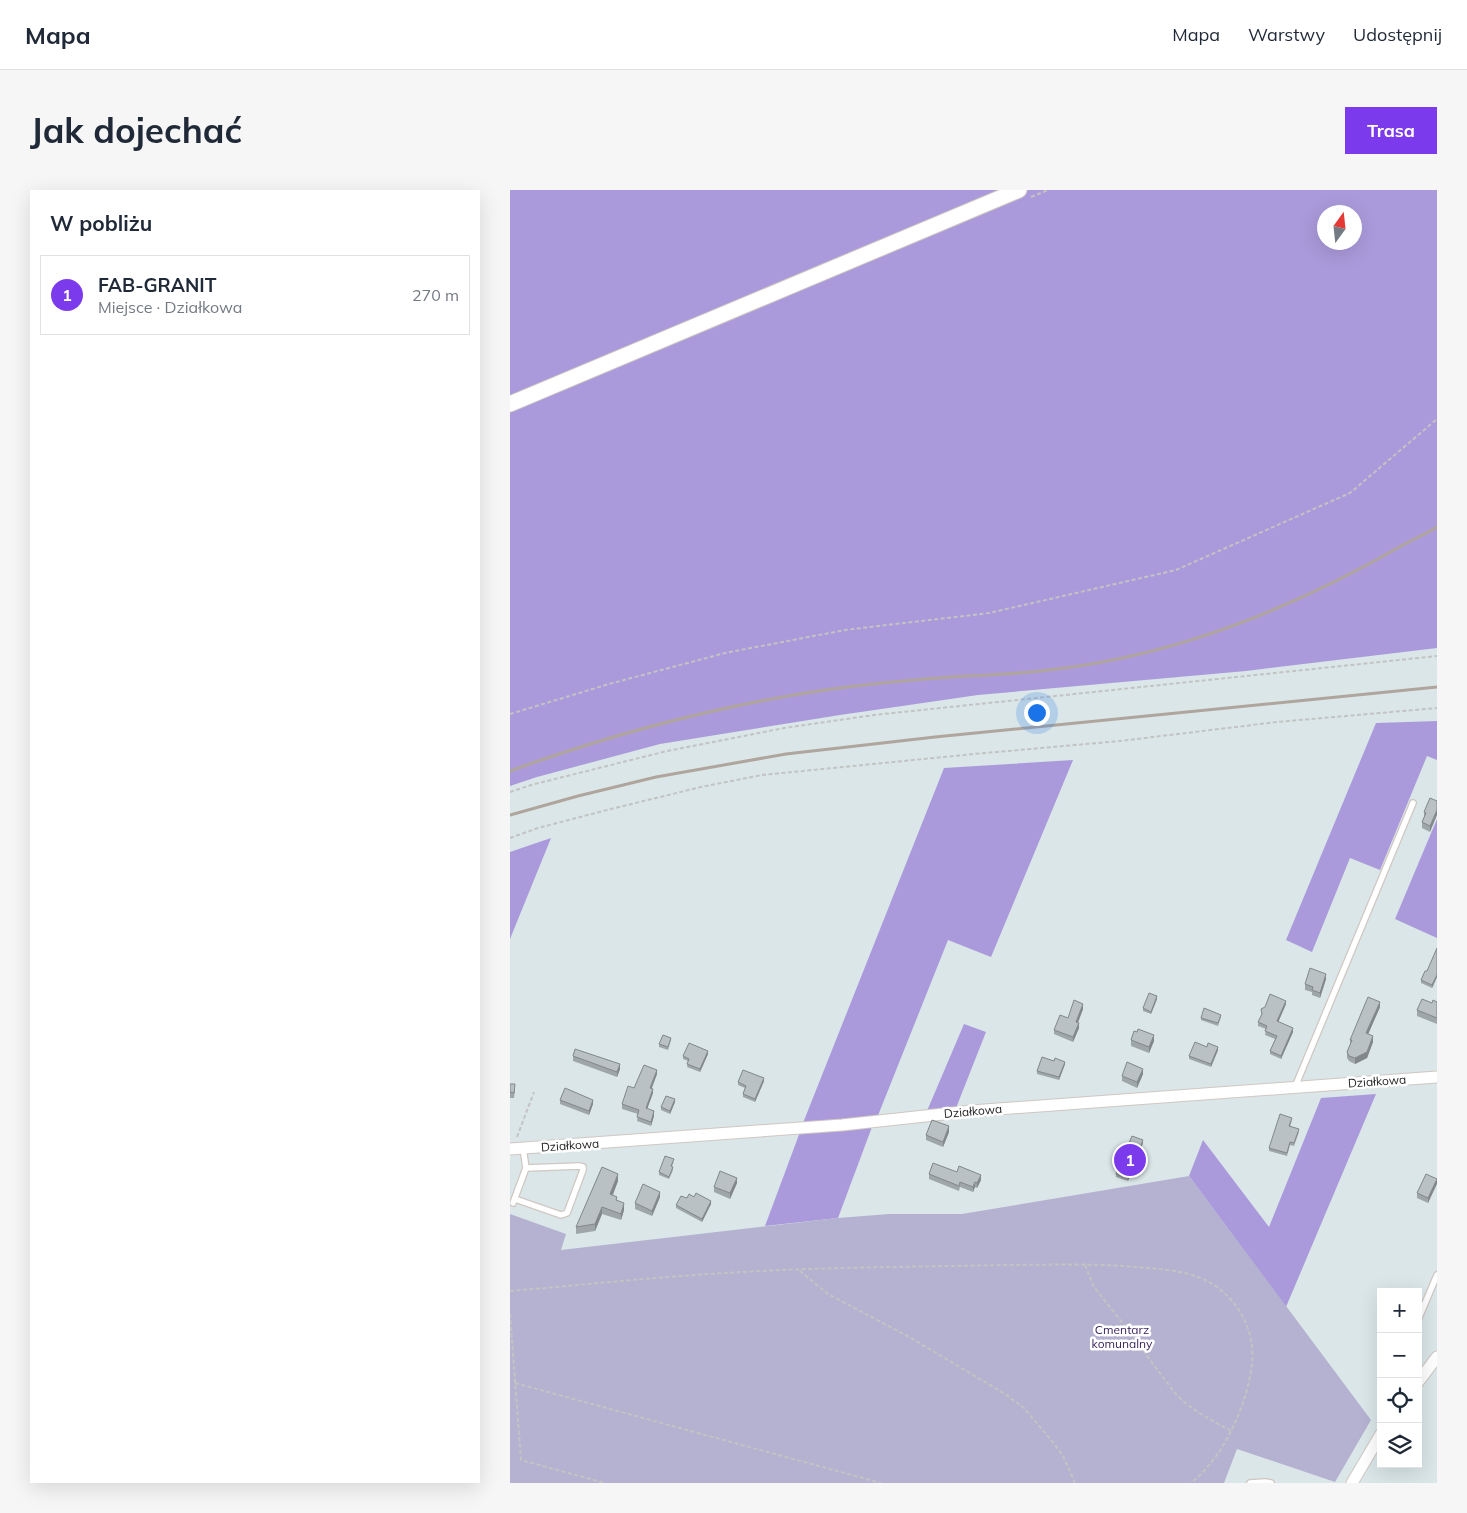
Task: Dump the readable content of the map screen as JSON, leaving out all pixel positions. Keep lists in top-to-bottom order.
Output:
{
  "streets": {
    "street": ["Działkowa"]
  },
  "parks": ["Cmentarz komunalny"],
  "north": "top",
  "page": {
    "header": "Mapa",
    "nav": ["Mapa", "Warstwy", "Udostępnij"],
    "buttons": "Trasa",
    "title": "Jak dojechać",
    "heading": "W pobliżu",
    "list": [
      {
        "mark": "1",
        "name": "FAB-GRANIT",
        "note": "Miejsce · Działkowa",
        "value": "270 m"
      }
    ],
    "pins": "1",
    "map_buttons": ["+", "−"]
  }
}
